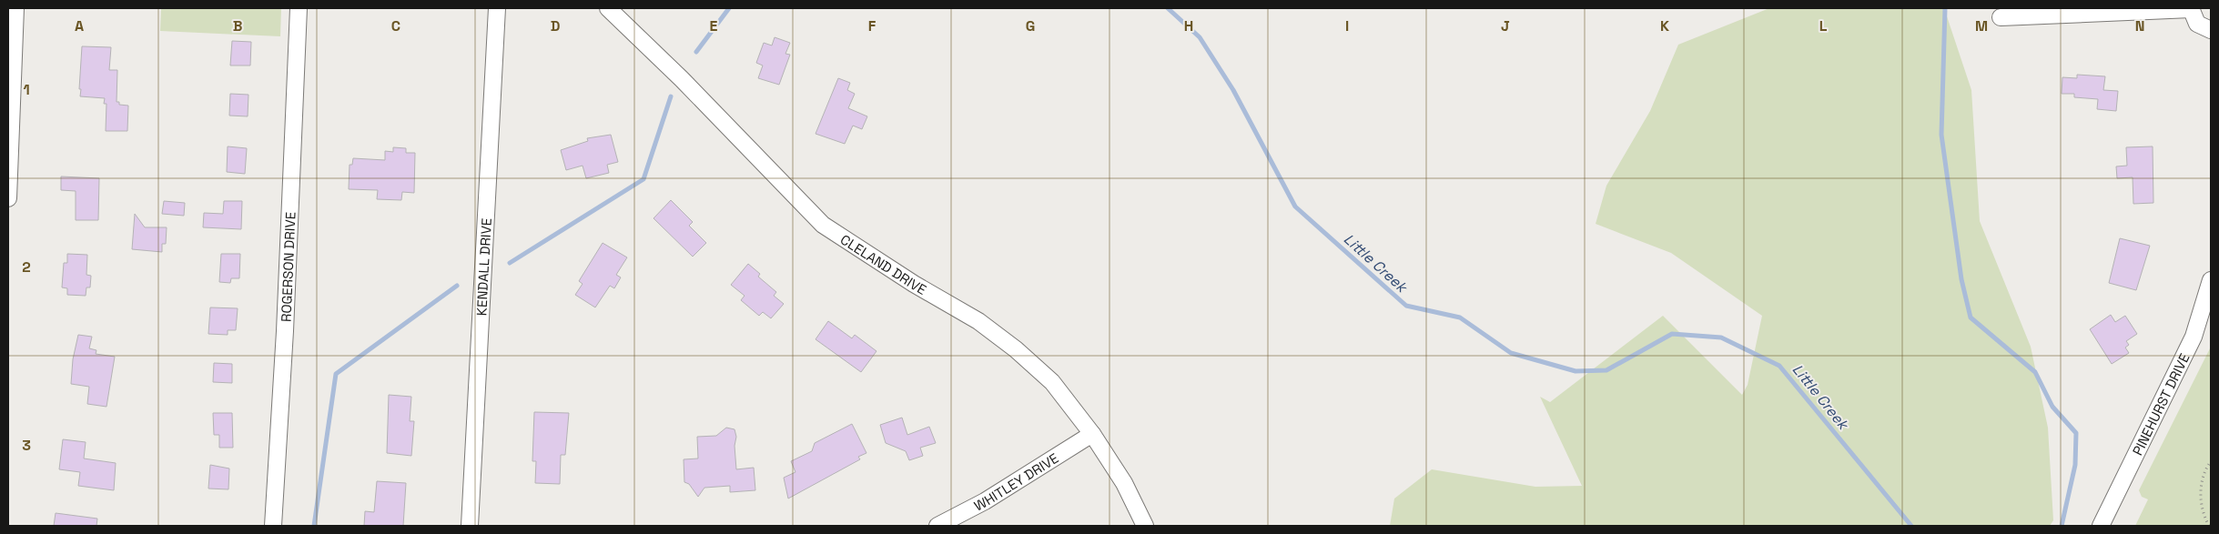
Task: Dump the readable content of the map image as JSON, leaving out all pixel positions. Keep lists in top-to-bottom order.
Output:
{
  "streets": {
    "street": [
      "CLELAND DRIVE",
      "ROGERSON DRIVE",
      "KENDALL DRIVE",
      "PINEHURST DRIVE",
      "WHITLEY DRIVE"
    ]
  },
  "crossings": [
    ["CLELAND DRIVE", "WHITLEY DRIVE"]
  ],
  "water": ["Little Creek"],
  "grid": {
    "columns": [
      "A",
      "B",
      "C",
      "D",
      "E",
      "F",
      "G",
      "H",
      "I",
      "J",
      "K",
      "L",
      "M",
      "N"
    ],
    "rows": ["1", "2", "3"]
  }
}
